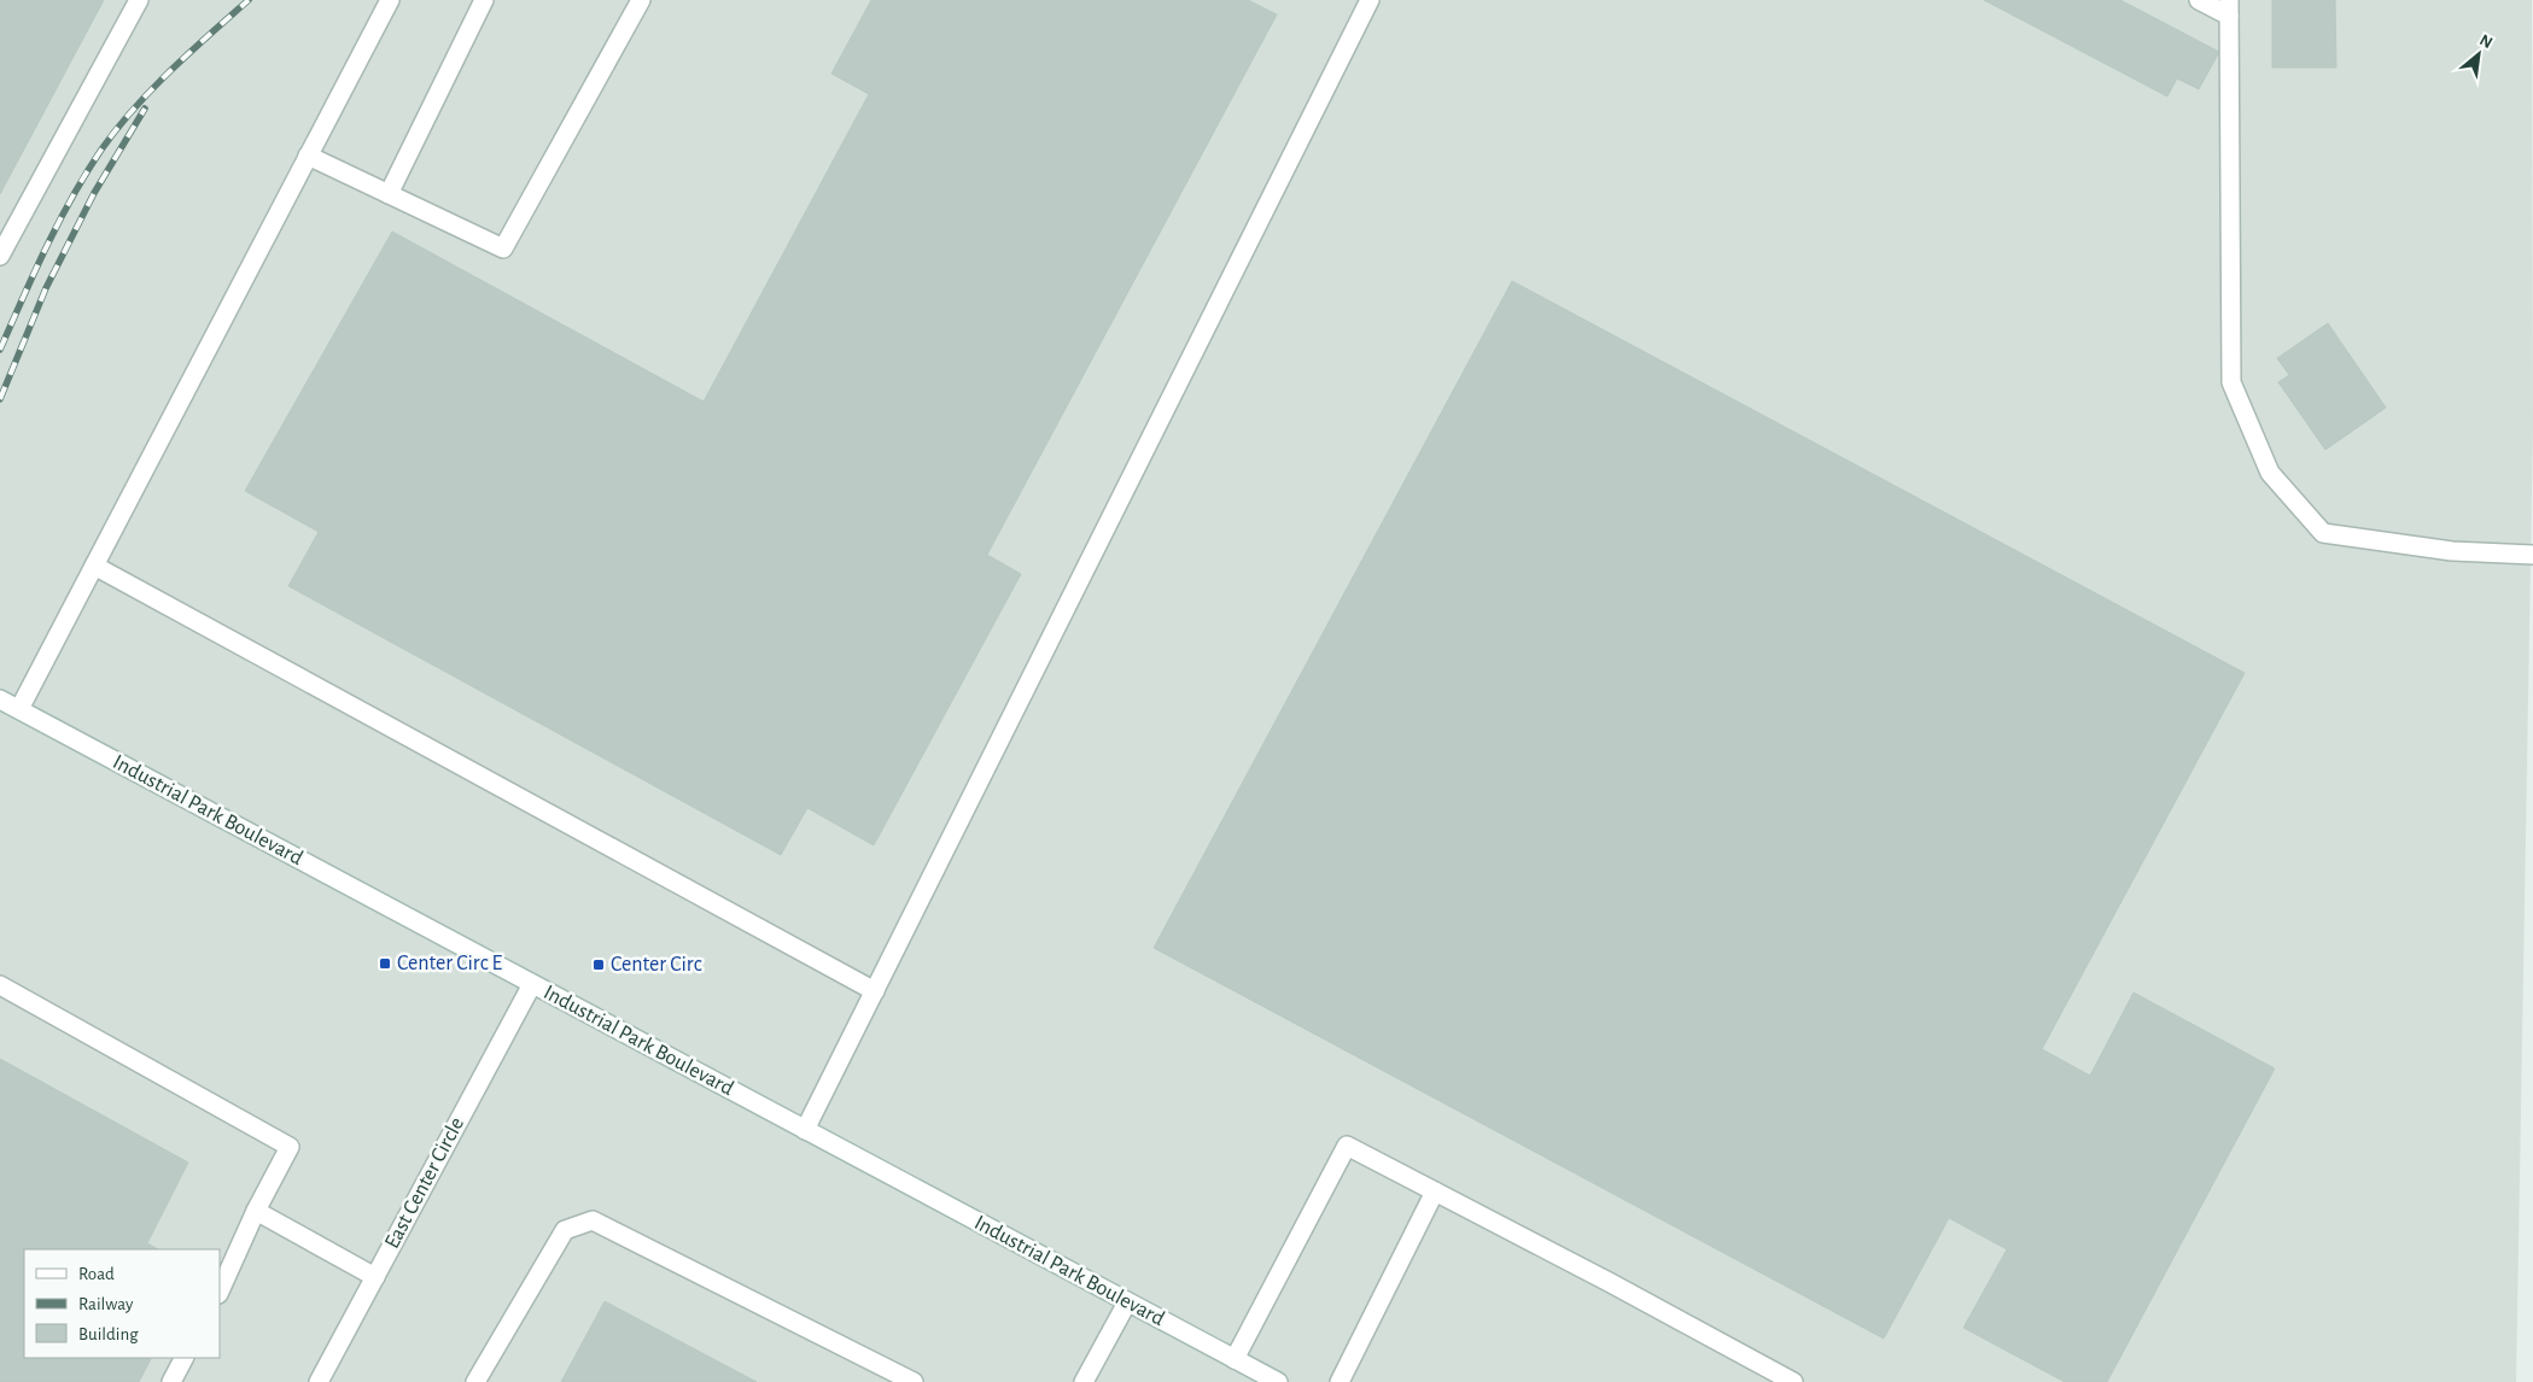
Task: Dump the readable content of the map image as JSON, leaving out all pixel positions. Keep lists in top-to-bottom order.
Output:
{
  "streets": {
    "street": ["Industrial Park Boulevard", "East Center Circle"]
  },
  "crossings": [
    ["Industrial Park Boulevard", "East Center Circle"]
  ],
  "places": {
    "transit": ["Center Circ E", "Center Circ"]
  },
  "legend": ["Road", "Railway", "Building"],
  "north": "top right"
}
